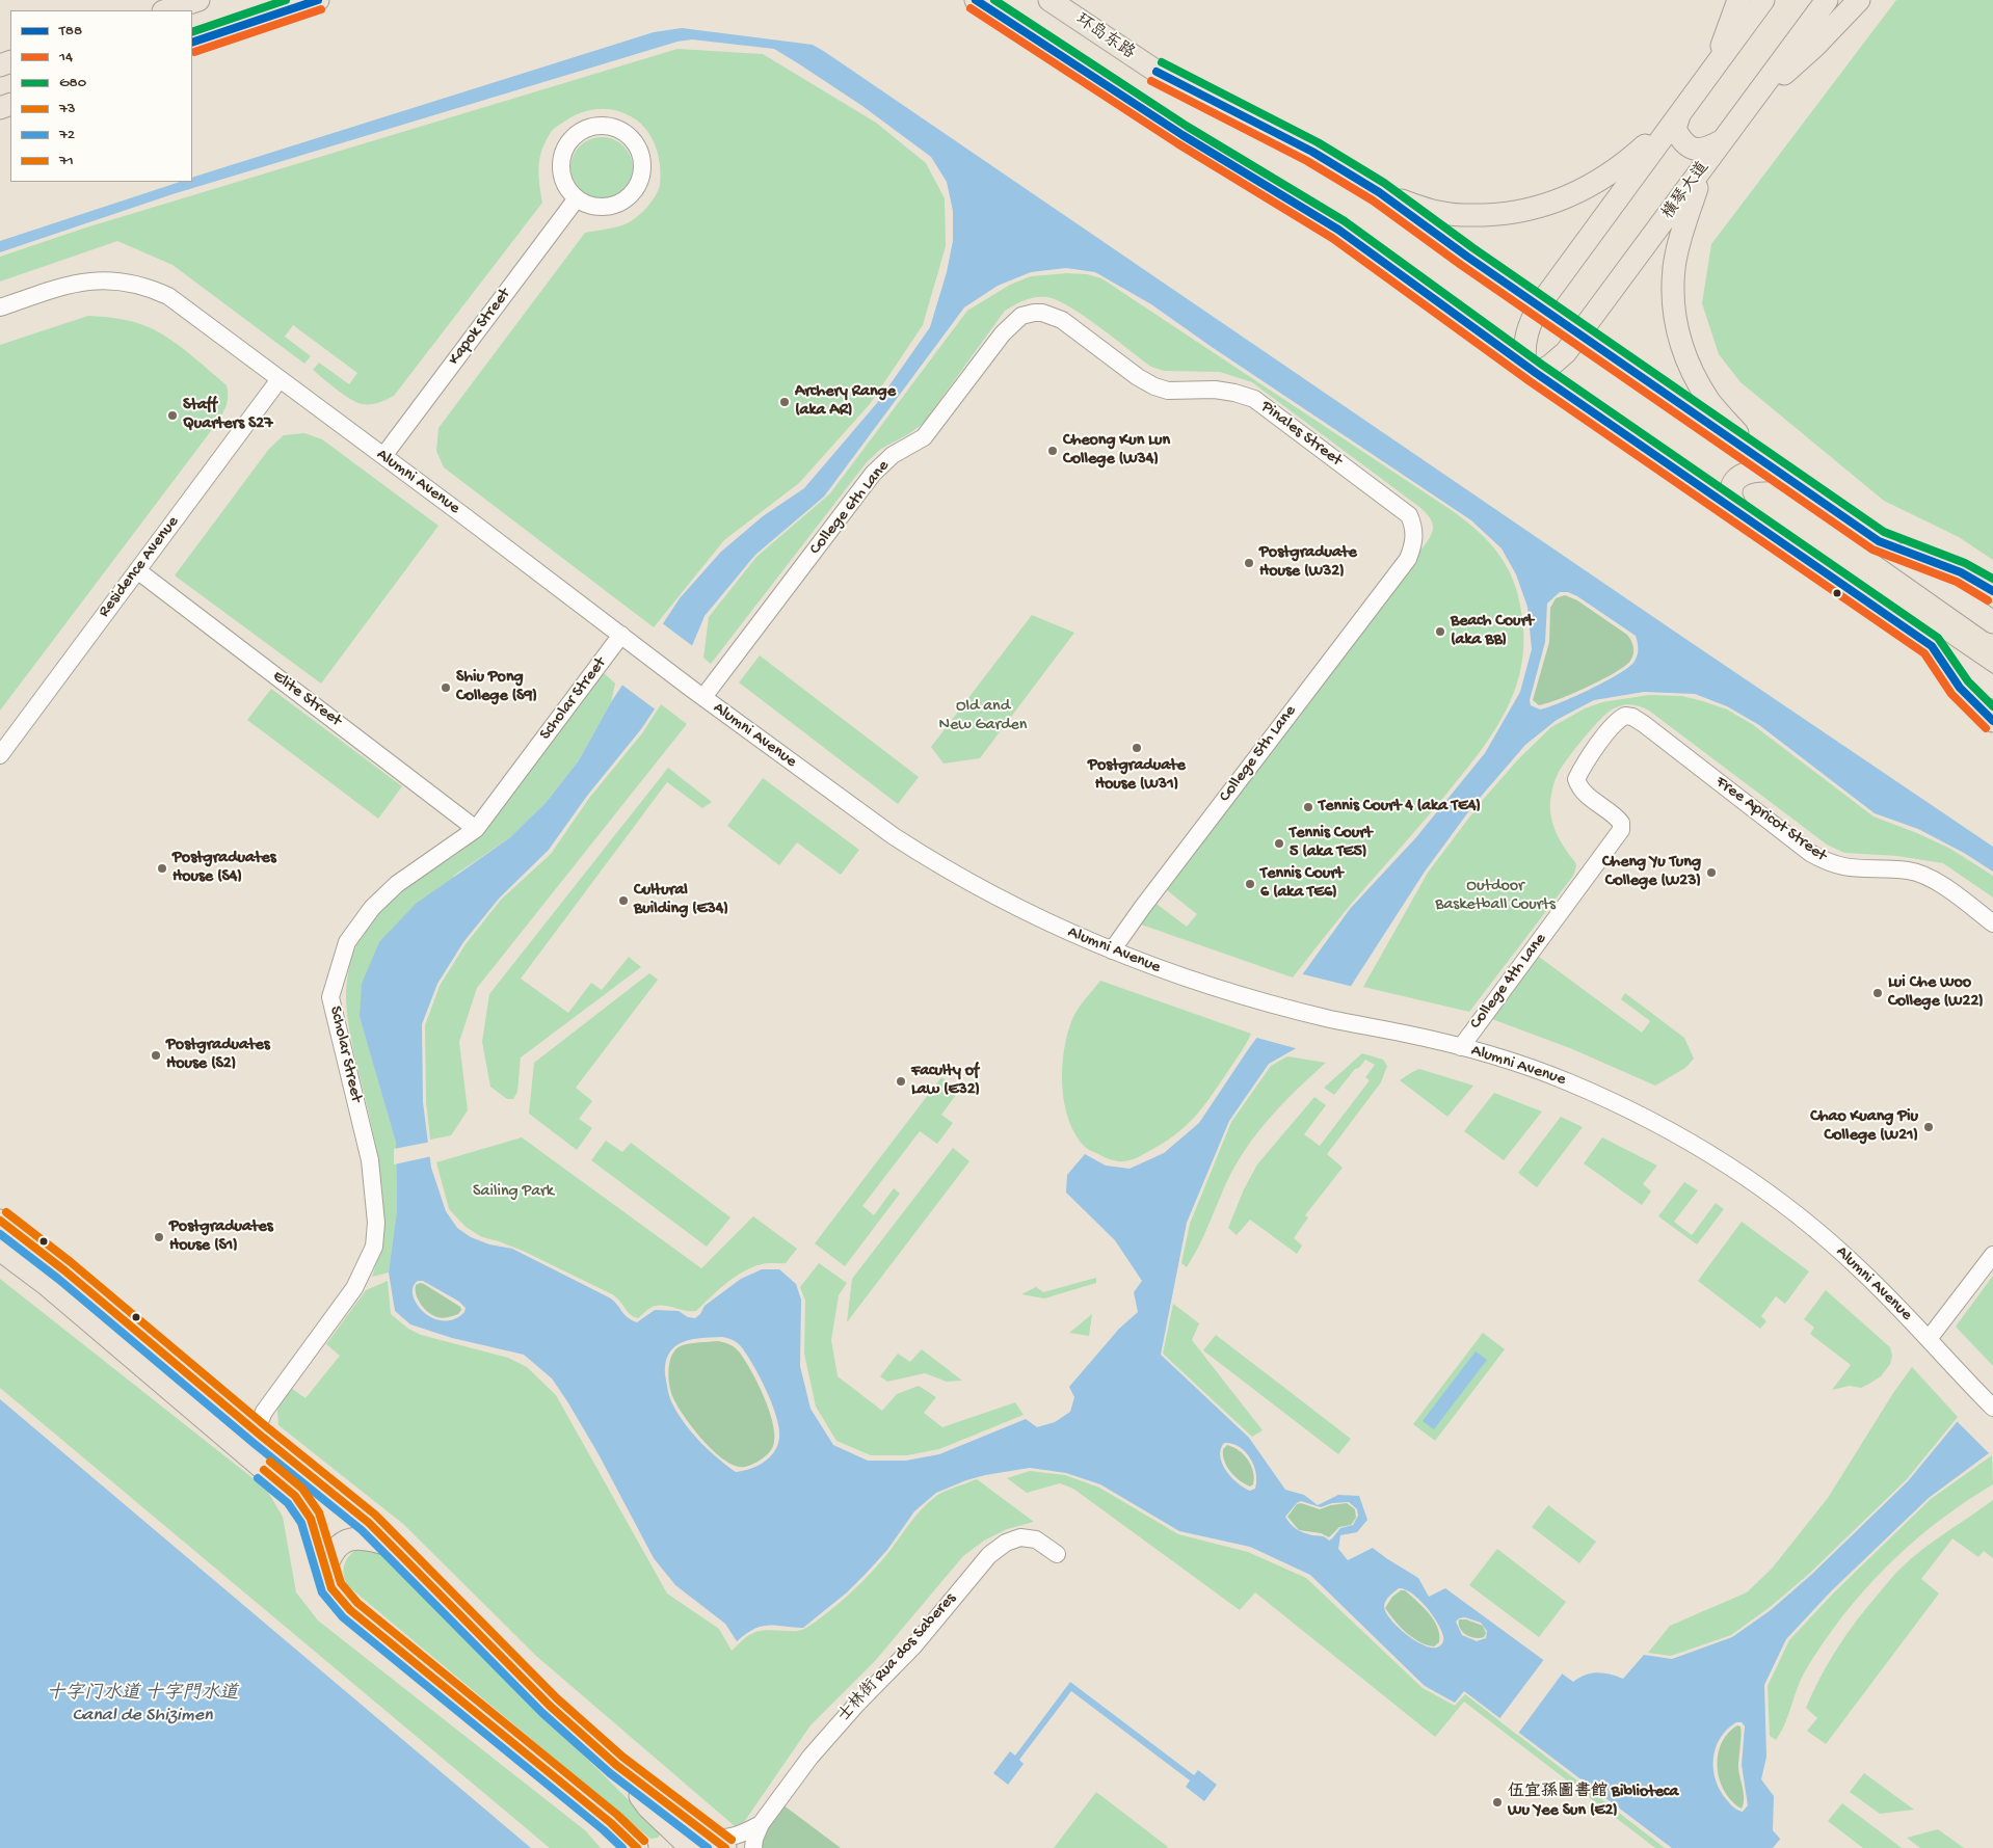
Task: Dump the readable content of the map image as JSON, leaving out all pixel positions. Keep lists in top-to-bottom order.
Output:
{
  "streets": {
    "main road": ["环岛东路", "横琴大道"],
    "street": [
      "Kapok Street",
      "Pinales Street",
      "Alumni Avenue",
      "College 6th Lane",
      "Residence Avenue",
      "Elite Street",
      "Scholar Street",
      "College 5th Lane",
      "Free Apricot Street",
      "College 4th Lane",
      "士林街 Rua dos Saberes"
    ]
  },
  "crossings": [
    ["环岛东路", "横琴大道"],
    ["Kapok Street", "Alumni Avenue"],
    ["Pinales Street", "College 6th Lane"],
    ["Pinales Street", "College 5th Lane"],
    ["Alumni Avenue", "College 6th Lane"],
    ["Alumni Avenue", "Residence Avenue"],
    ["Alumni Avenue", "Scholar Street"],
    ["Alumni Avenue", "College 5th Lane"],
    ["Alumni Avenue", "College 4th Lane"],
    ["Residence Avenue", "Elite Street"],
    ["Elite Street", "Scholar Street"],
    ["Free Apricot Street", "College 4th Lane"]
  ],
  "water": ["十字门水道 十字門水道 Canal de Shizimen"],
  "parks": ["Old and New Garden", "Outdoor Basketball Courts", "Sailing Park"],
  "places": [
    "Archery Range (aka AR)",
    "Staff Quarters S27",
    "Cheong Kun Lun College (W34)",
    "Postgraduate House (W32)",
    "Beach Court (aka BB)",
    "Shiu Pong College (S9)",
    "Postgraduate House (W31)",
    "Tennis Court 4 (aka TE4)",
    "Tennis Court 5 (aka TE5)",
    "Postgraduates House (S4)",
    "Cheng Yu Tung College (W23)",
    "Tennis Court 6 (aka TE6)",
    "Cultural Building (E34)",
    "Lui Che Woo College (W22)",
    "Postgraduates House (S2)",
    "Faculty of Law (E32)",
    "Chao Kuang Piu College (W21)",
    "Postgraduates House (S1)",
    "伍宜孫圖書館 Biblioteca Wu Yee Sun (E2)"
  ],
  "lines": [
    "transit line T88",
    "transit line G80",
    "transit line 14",
    "transit line 71",
    "transit line 73",
    "transit line 72"
  ],
  "legend": [
    "T88",
    "14",
    "G80",
    "73",
    "72",
    "71"
  ]
}
